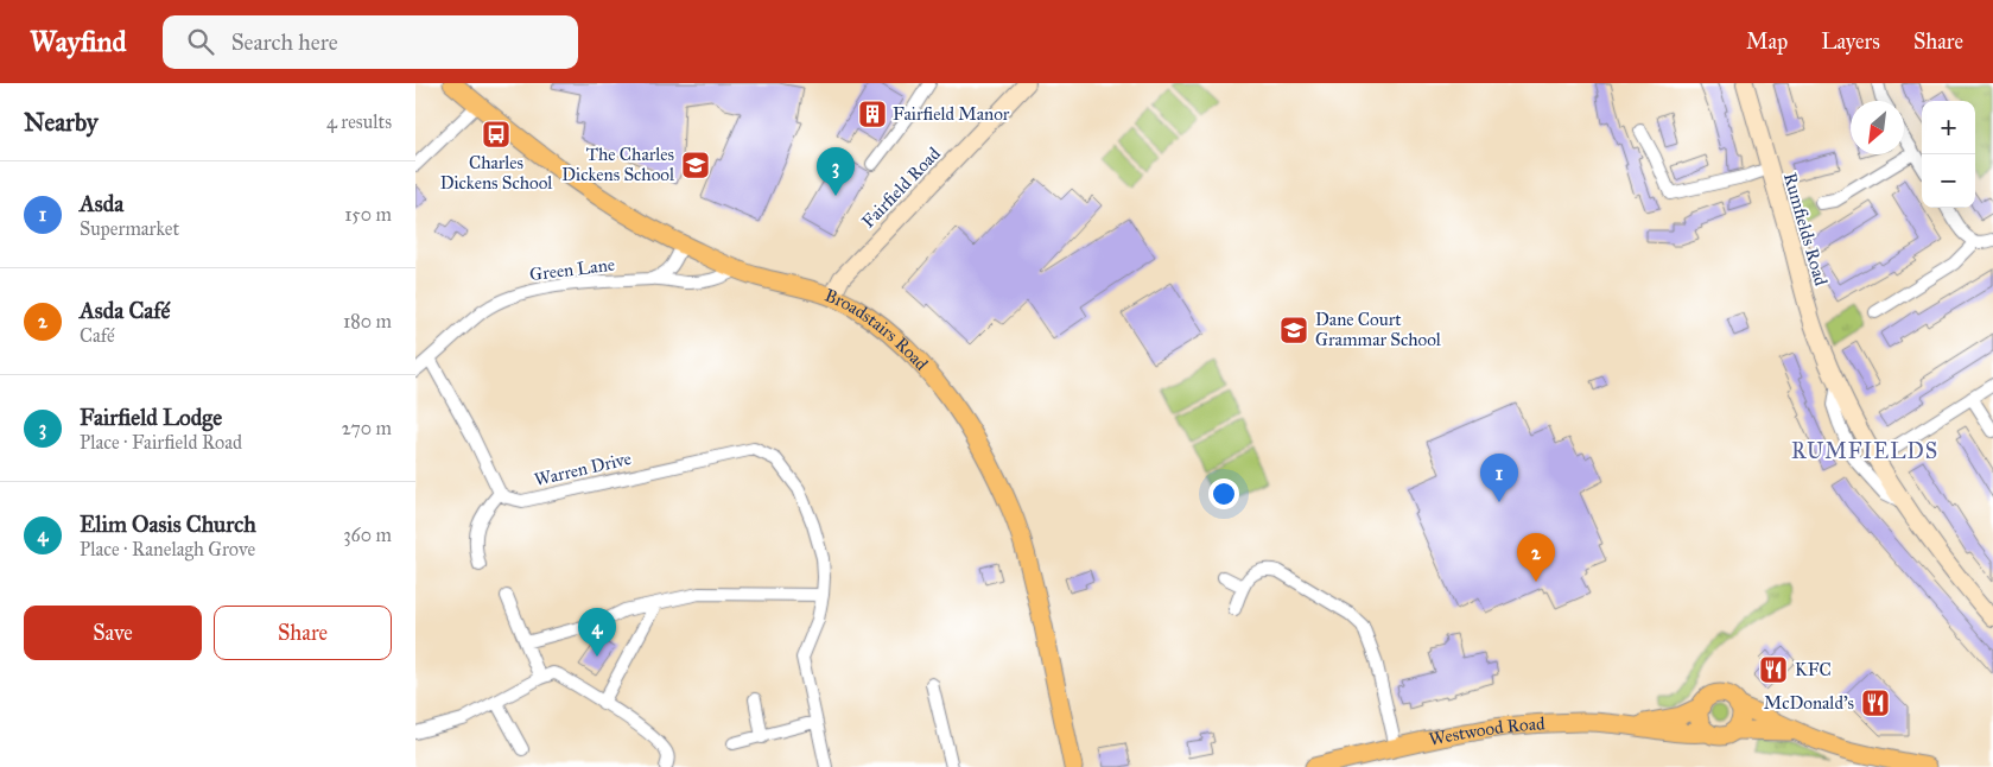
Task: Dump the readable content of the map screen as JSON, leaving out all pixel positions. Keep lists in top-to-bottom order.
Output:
{
  "streets": {
    "main road": ["Broadstairs Road", "Westwood Road"],
    "street": [
      "Fairfield Road",
      "Rumfields Road",
      "Green Lane",
      "Warren Drive"
    ]
  },
  "crossings": [
    ["Fairfield Road", "Broadstairs Road"],
    ["Green Lane", "Broadstairs Road"]
  ],
  "districts": ["RUMFIELDS"],
  "places": {
    "building": ["Fairfield Manor"],
    "bus stop": ["Charles Dickens School"],
    "school or university": ["The Charles Dickens School", "Dane Court Grammar School"],
    "restaurant": ["KFC", "McDonald's"]
  },
  "north": "bottom left",
  "page": {
    "header": "Wayfind",
    "search": "Search here",
    "nav": ["Map", "Layers", "Share"],
    "heading": ["Nearby", "4 results"],
    "map_buttons": ["+", "−"],
    "pins": [
      "3",
      "1",
      "2",
      "4"
    ],
    "list": [
      {
        "mark": "1",
        "name": "Asda",
        "note": "Supermarket",
        "value": "150 m"
      },
      {
        "mark": "2",
        "name": "Asda Café",
        "note": "Café",
        "value": "180 m"
      },
      {
        "mark": "3",
        "name": "Fairfield Lodge",
        "note": "Place · Fairfield Road",
        "value": "270 m"
      },
      {
        "mark": "4",
        "name": "Elim Oasis Church",
        "note": "Place · Ranelagh Grove",
        "value": "360 m"
      }
    ],
    "buttons": ["Save", "Share"]
  }
}
